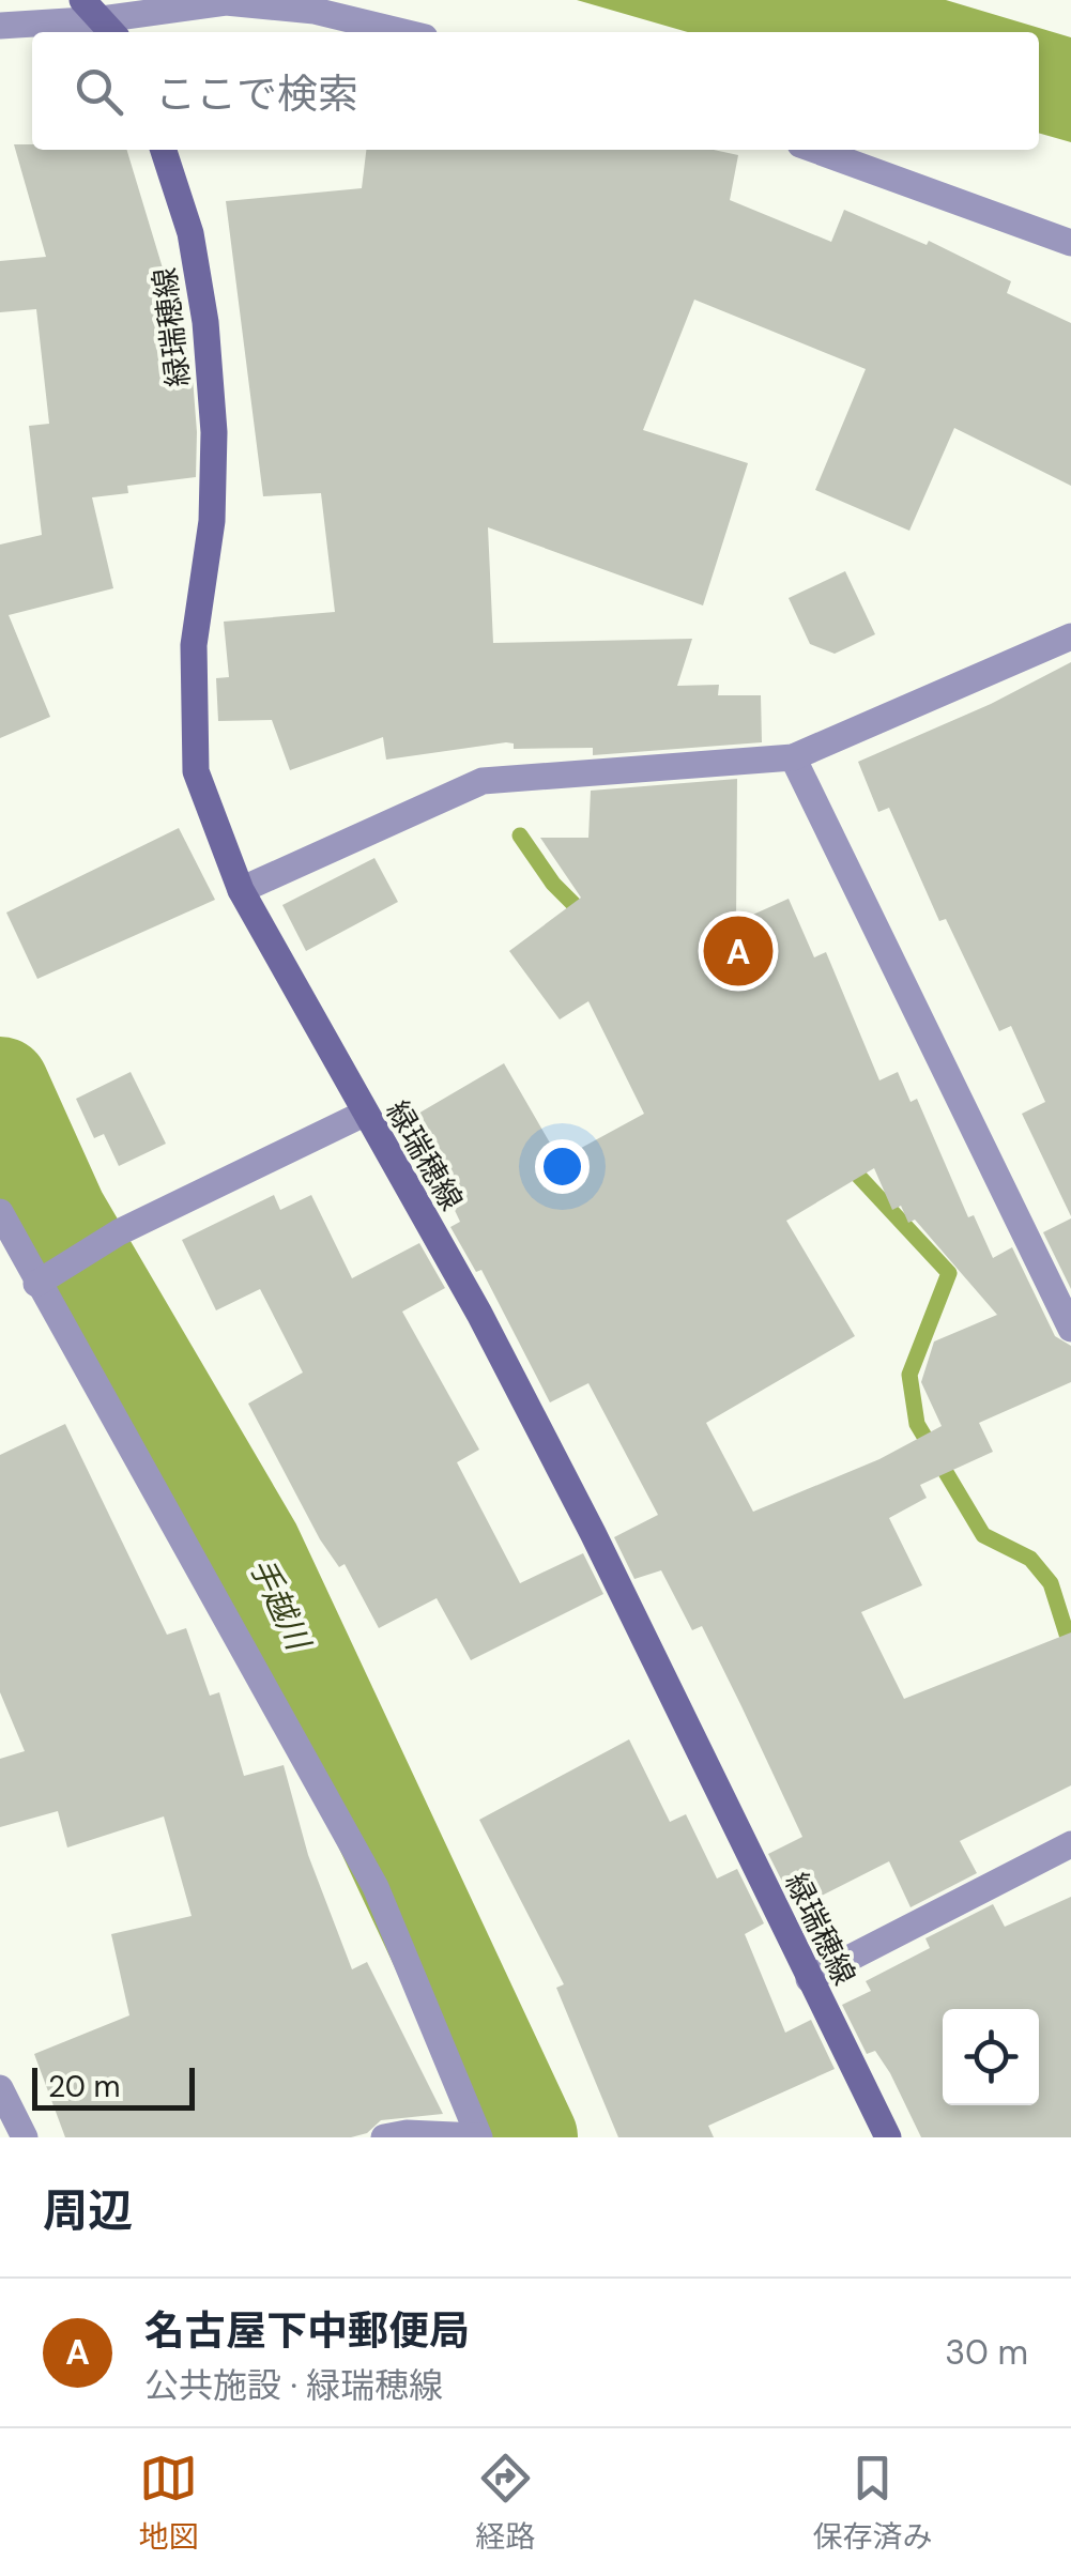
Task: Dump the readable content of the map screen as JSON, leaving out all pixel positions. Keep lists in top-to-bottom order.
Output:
{
  "streets": {
    "main road": ["緑瑞穂線"]
  },
  "water": ["手越川"],
  "scale_bar": "20 m",
  "page": {
    "search": "ここで検索",
    "pins": "A",
    "scale": "20 m",
    "heading": "周辺",
    "list": [
      {
        "mark": "A",
        "name": "名古屋下中郵便局",
        "note": "公共施設 · 緑瑞穂線",
        "value": "30 m"
      }
    ],
    "nav": ["地図", "経路", "保存済み"]
  }
}
